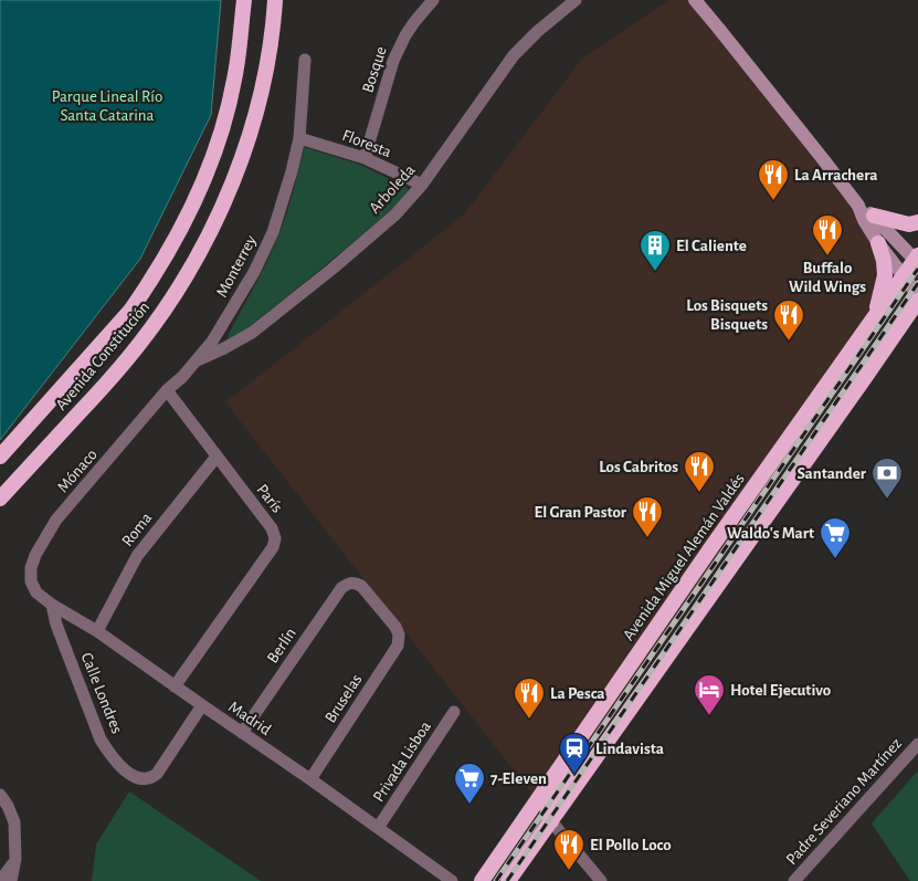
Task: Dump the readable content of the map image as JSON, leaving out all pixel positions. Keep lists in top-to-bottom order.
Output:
{
  "streets": {
    "highway": ["Avenida Constitución", "Avenida Miguel Alemán Valdés"],
    "street": [
      "Bosque",
      "Floresta",
      "Arboleda",
      "Monterrey",
      "Mónaco",
      "París",
      "Roma",
      "Berlín",
      "Calle Londres",
      "Bruselas",
      "Madrid",
      "Privada Lisboa",
      "Padre Severiano Martínez"
    ]
  },
  "crossings": [
    ["Bosque", "Floresta"],
    ["Floresta", "Arboleda"],
    ["Floresta", "Monterrey"],
    ["Arboleda", "Monterrey"],
    ["Monterrey", "Mónaco"],
    ["Monterrey", "París"],
    ["Mónaco", "París"],
    ["Mónaco", "Madrid"],
    ["París", "Roma"],
    ["París", "Madrid"],
    ["Roma", "Madrid"],
    ["Berlín", "Bruselas"],
    ["Berlín", "Madrid"],
    ["Calle Londres", "Madrid"],
    ["Bruselas", "Madrid"],
    ["Madrid", "Privada Lisboa"]
  ],
  "parks": ["Parque Lineal Río Santa Catarina"],
  "places": {
    "restaurant": [
      "La Arrachera",
      "Buffalo Wild Wings",
      "Los Bisquets Bisquets",
      "Los Cabritos",
      "El Gran Pastor",
      "La Pesca",
      "El Pollo Loco"
    ],
    "building": ["El Caliente"],
    "bank": ["Santander"],
    "supermarket": ["Waldo's Mart", "7-Eleven"],
    "hotel": ["Hotel Ejecutivo"],
    "station": ["Lindavista"]
  }
}
